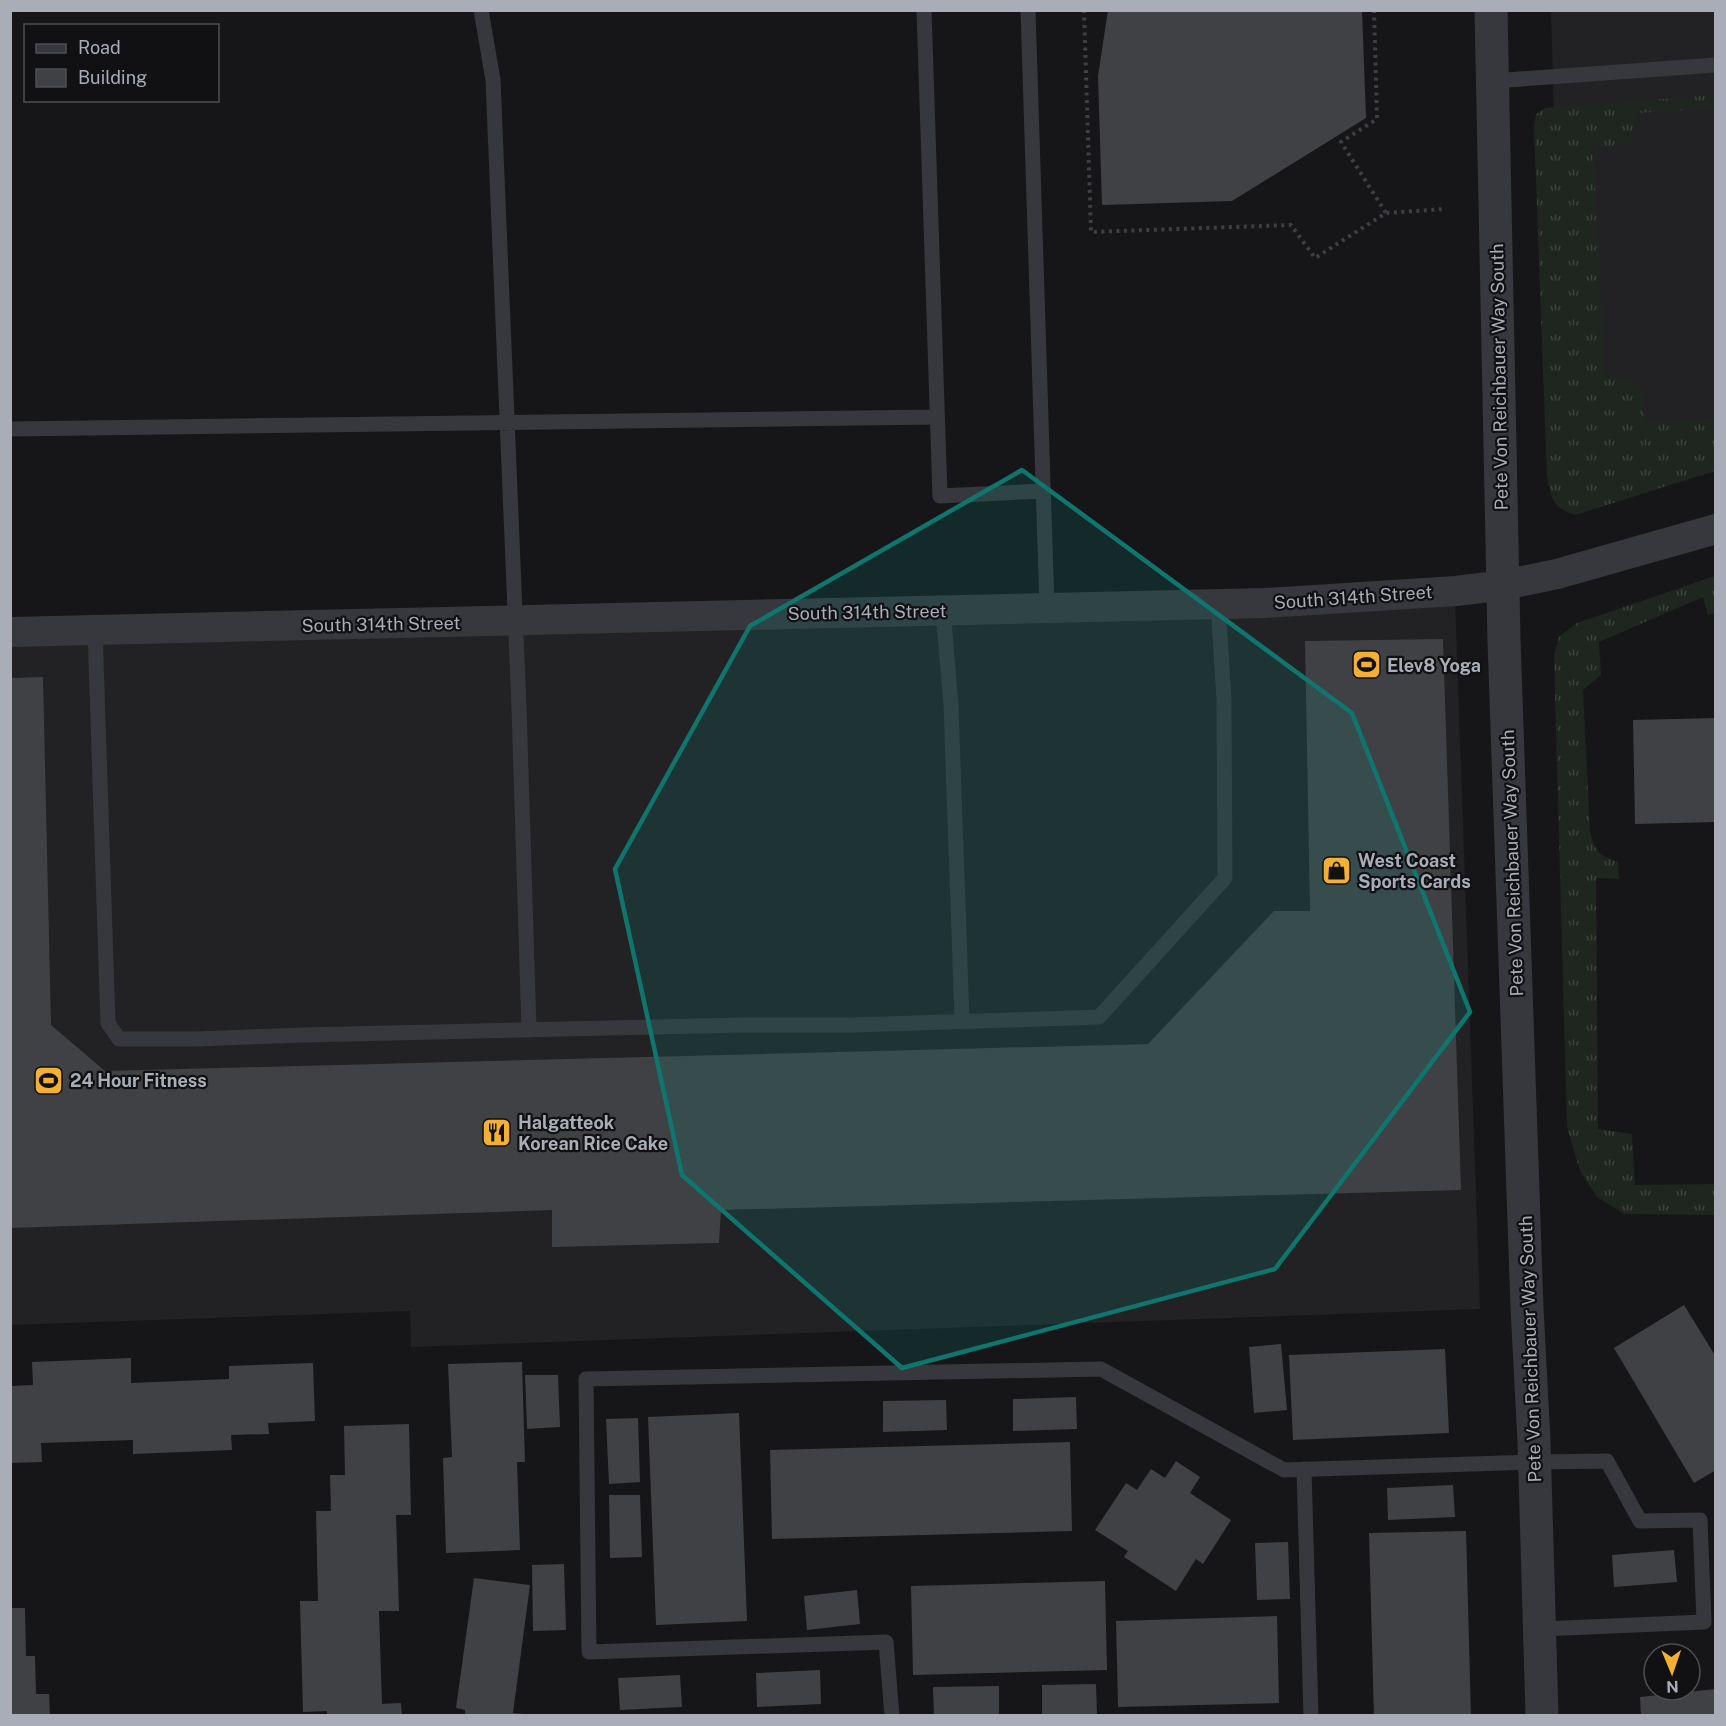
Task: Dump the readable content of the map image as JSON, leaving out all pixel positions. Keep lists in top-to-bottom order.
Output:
{
  "streets": {
    "street": ["Pete Von Reichbauer Way South", "South 314th Street"]
  },
  "crossings": [
    ["Pete Von Reichbauer Way South", "South 314th Street"]
  ],
  "places": {
    "sports": ["Elev8 Yoga", "24 Hour Fitness"],
    "shop": ["West Coast Sports Cards"],
    "restaurant": ["Halgatteok Korean Rice Cake"]
  },
  "legend": ["Road", "Building"],
  "north": "bottom"
}
